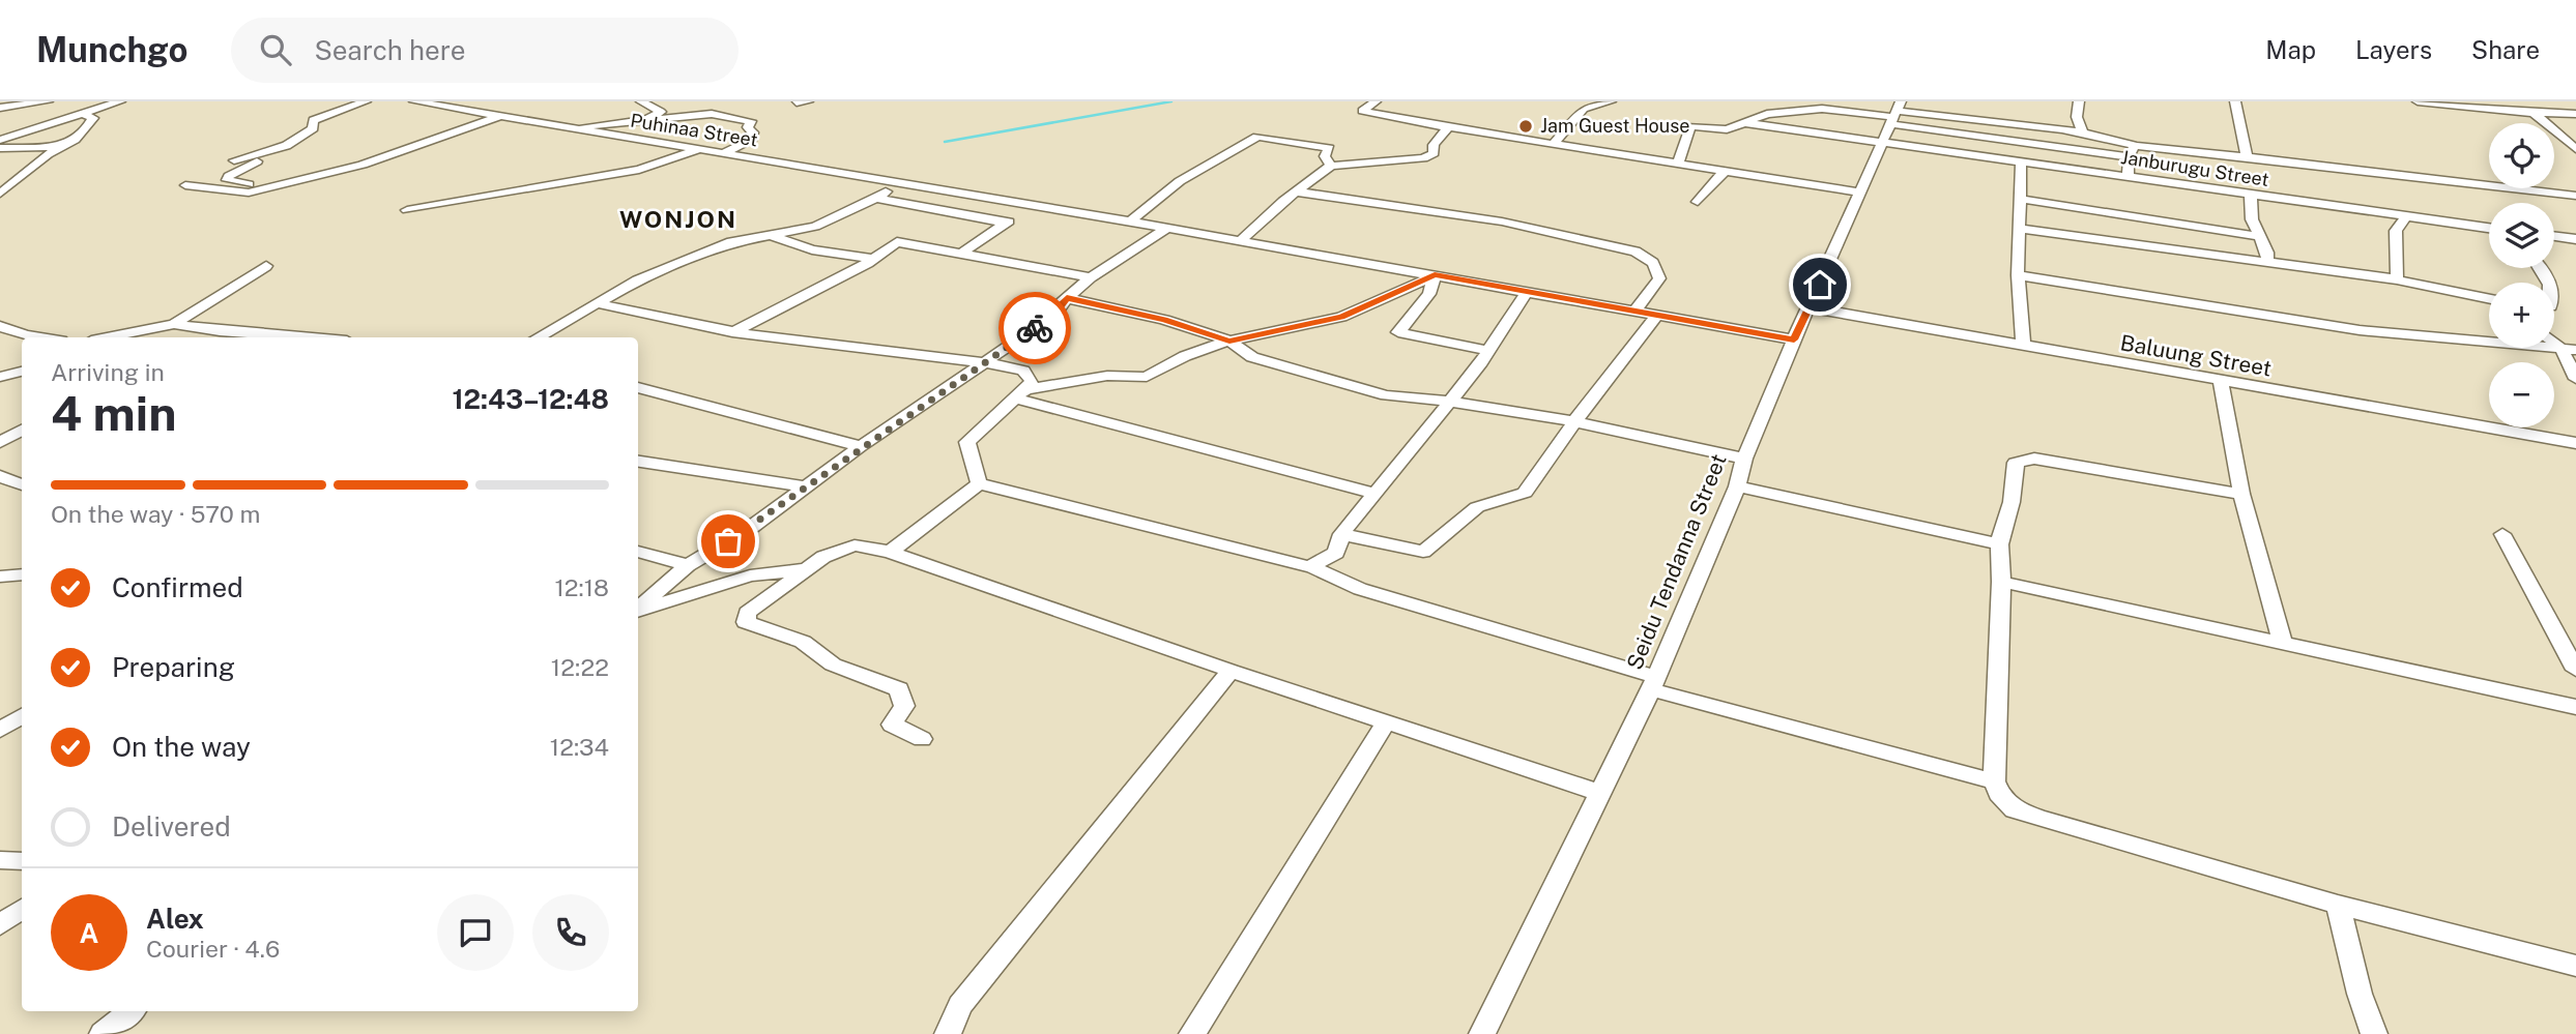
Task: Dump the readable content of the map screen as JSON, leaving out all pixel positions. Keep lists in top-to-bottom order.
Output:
{
  "streets": {
    "street": [
      "Puhinaa Street",
      "Janburugu Street",
      "Baluung Street",
      "Seidu Tendanna Street"
    ]
  },
  "crossings": [
    ["Janburugu Street", "Seidu Tendanna Street"],
    ["Baluung Street", "Seidu Tendanna Street"]
  ],
  "districts": ["WONJON"],
  "places": ["Jam Guest House"],
  "page": {
    "header": "Munchgo",
    "search": "Search here",
    "nav": ["Map", "Layers", "Share"],
    "map_buttons": ["+", "−"],
    "heading": ["4 min", "Arriving in", "12:43–12:48"],
    "panel": ["Alex", "Courier · 4.6"],
    "bar": "On the way · 570 m",
    "list": [
      ["Confirmed", "12:18"],
      ["Preparing", "12:22"],
      ["On the way", "12:34"],
      "Delivered"
    ],
    "round": "A"
  }
}
